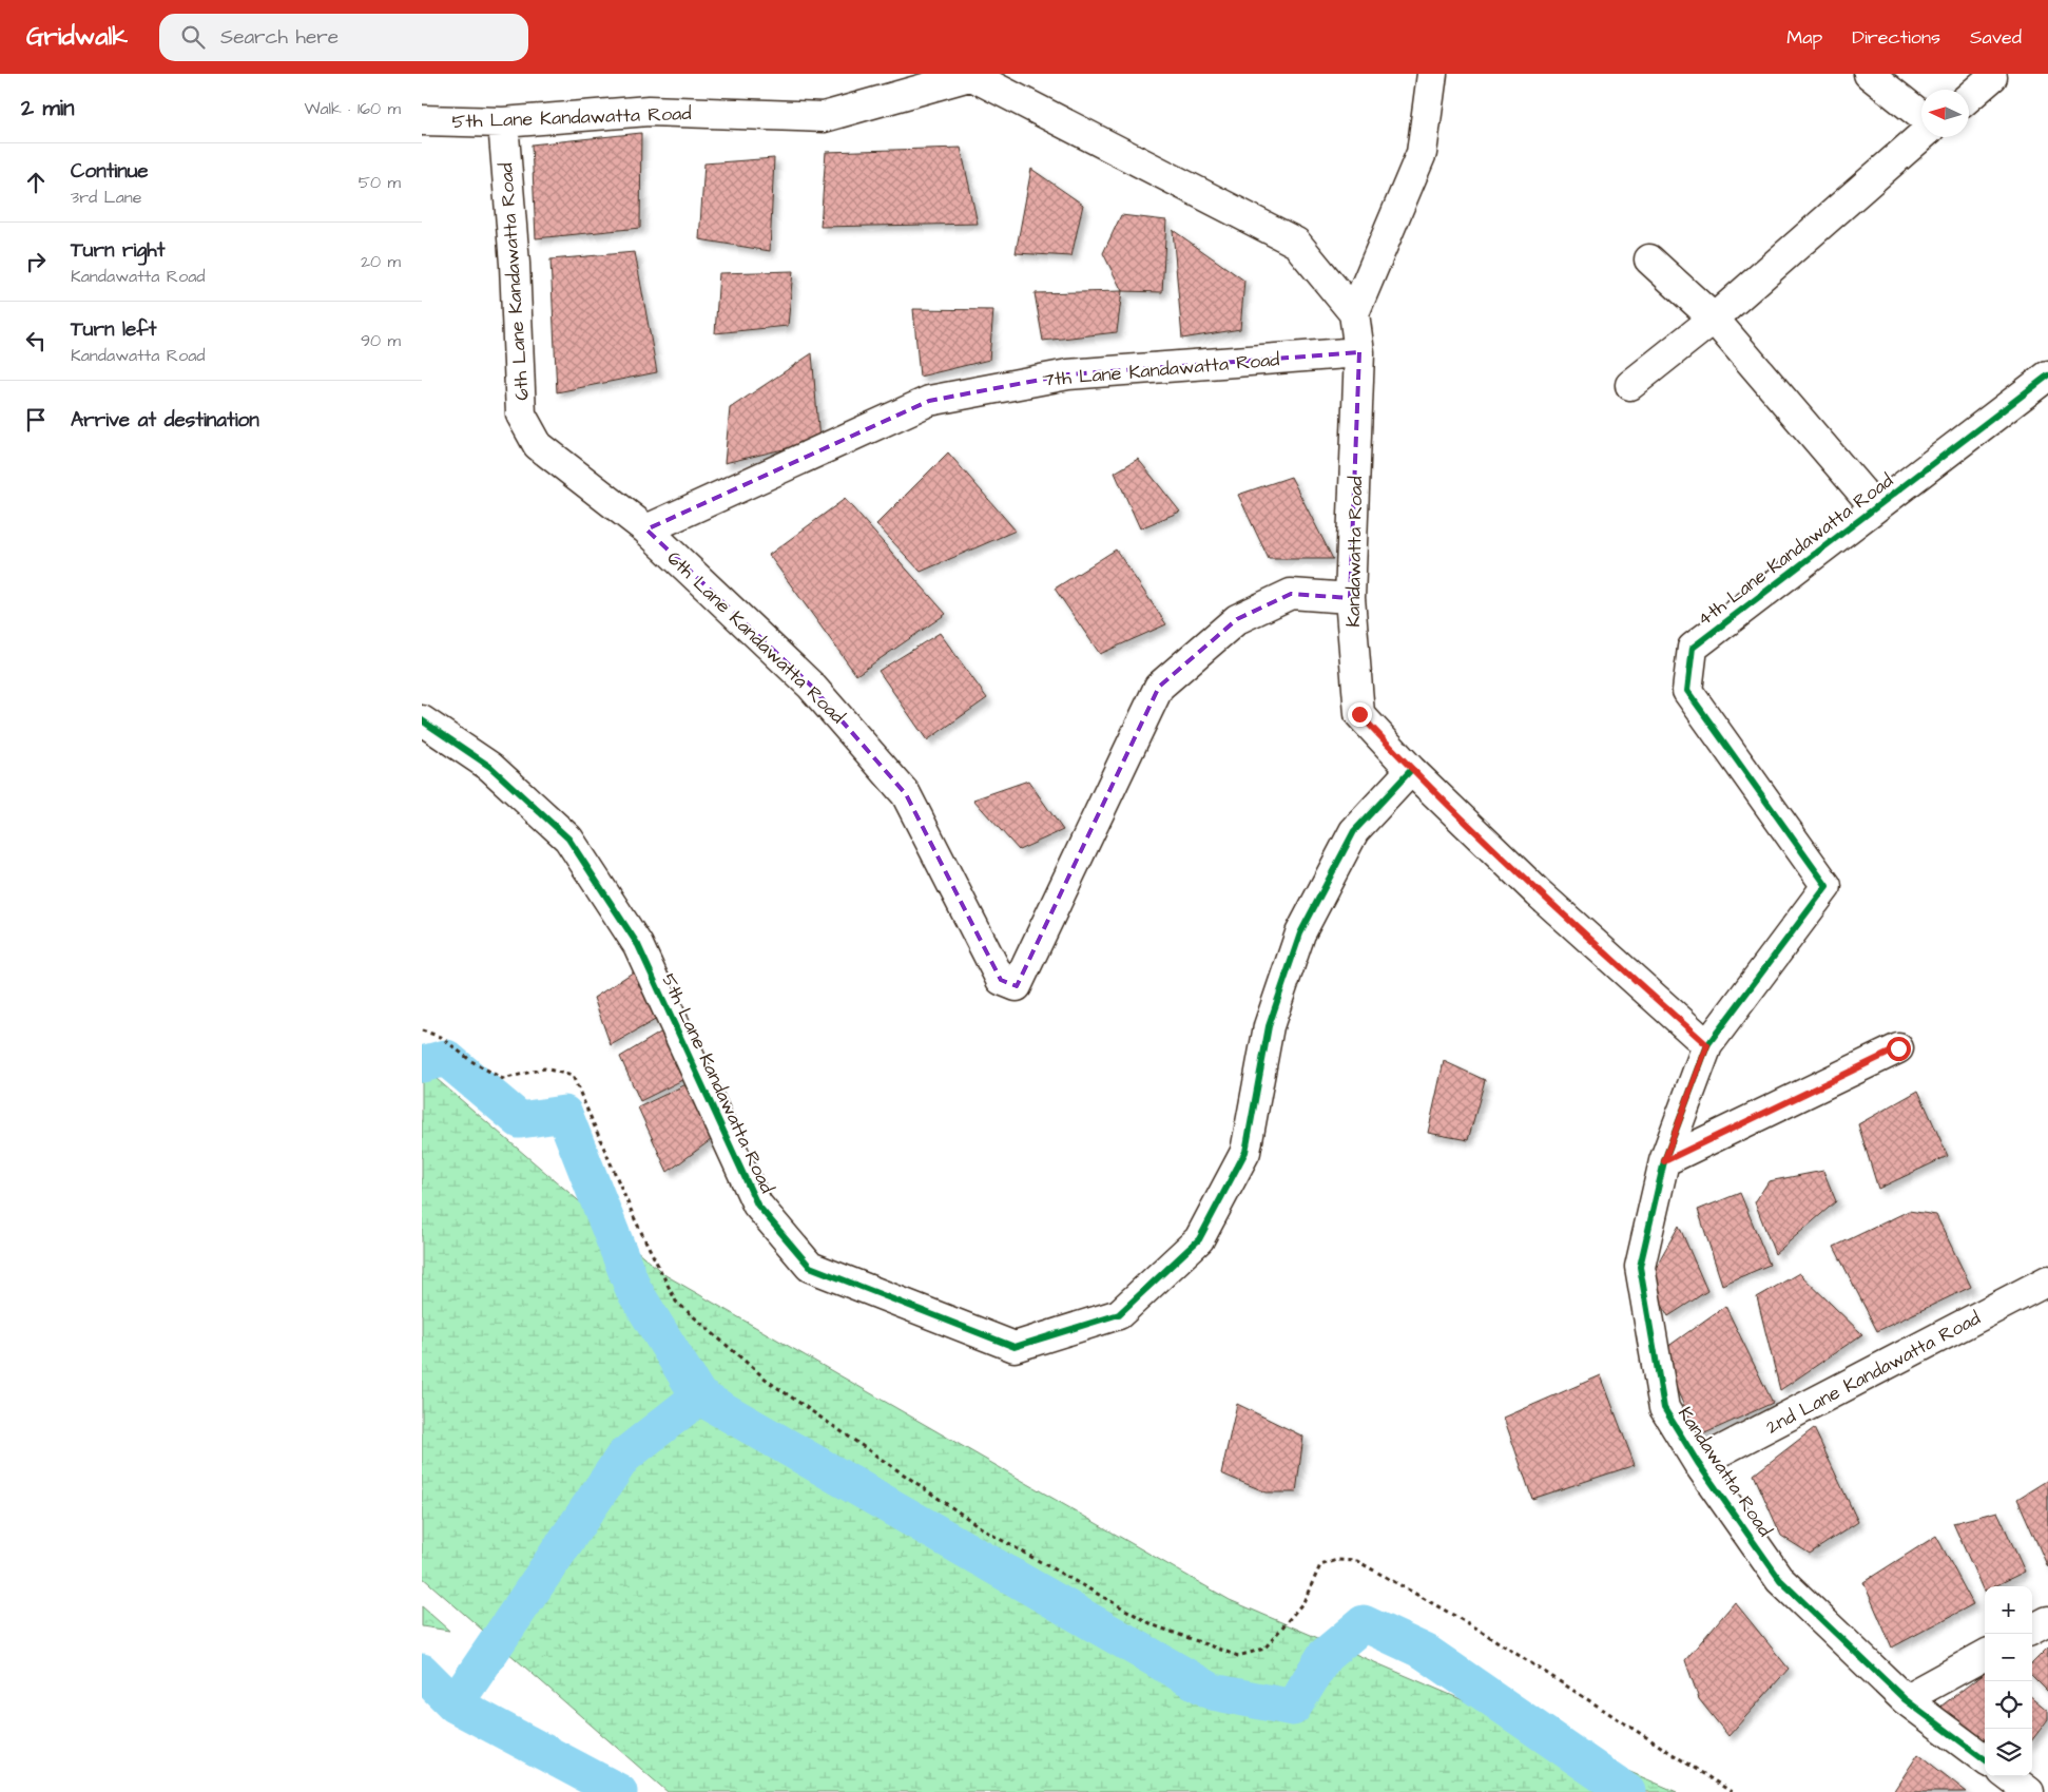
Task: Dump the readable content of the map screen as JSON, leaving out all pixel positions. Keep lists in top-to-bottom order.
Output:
{
  "streets": {
    "street": [
      "5th Lane Kandawatta Road",
      "6th Lane Kandawatta Road",
      "7th Lane Kandawatta Road",
      "4th Lane Kandawatta Road",
      "Kandawatta Road",
      "2nd Lane Kandawatta Road"
    ]
  },
  "crossings": [
    ["5th Lane Kandawatta Road", "6th Lane Kandawatta Road"],
    ["5th Lane Kandawatta Road", "Kandawatta Road"],
    ["6th Lane Kandawatta Road", "7th Lane Kandawatta Road"],
    ["6th Lane Kandawatta Road", "Kandawatta Road"],
    ["7th Lane Kandawatta Road", "Kandawatta Road"],
    ["4th Lane Kandawatta Road", "Kandawatta Road"],
    ["Kandawatta Road", "2nd Lane Kandawatta Road"]
  ],
  "north": "left",
  "page": {
    "header": "Gridwalk",
    "search": "Search here",
    "nav": ["Map", "Directions", "Saved"],
    "heading": ["2 min", "Walk · 160 m"],
    "list": [
      ["Continue", "3rd Lane", "50 m"],
      ["Turn right", "Kandawatta Road", "20 m"],
      ["Turn left", "Kandawatta Road", "90 m"],
      "Arrive at destination"
    ],
    "map_buttons": ["+", "−"]
  }
}
